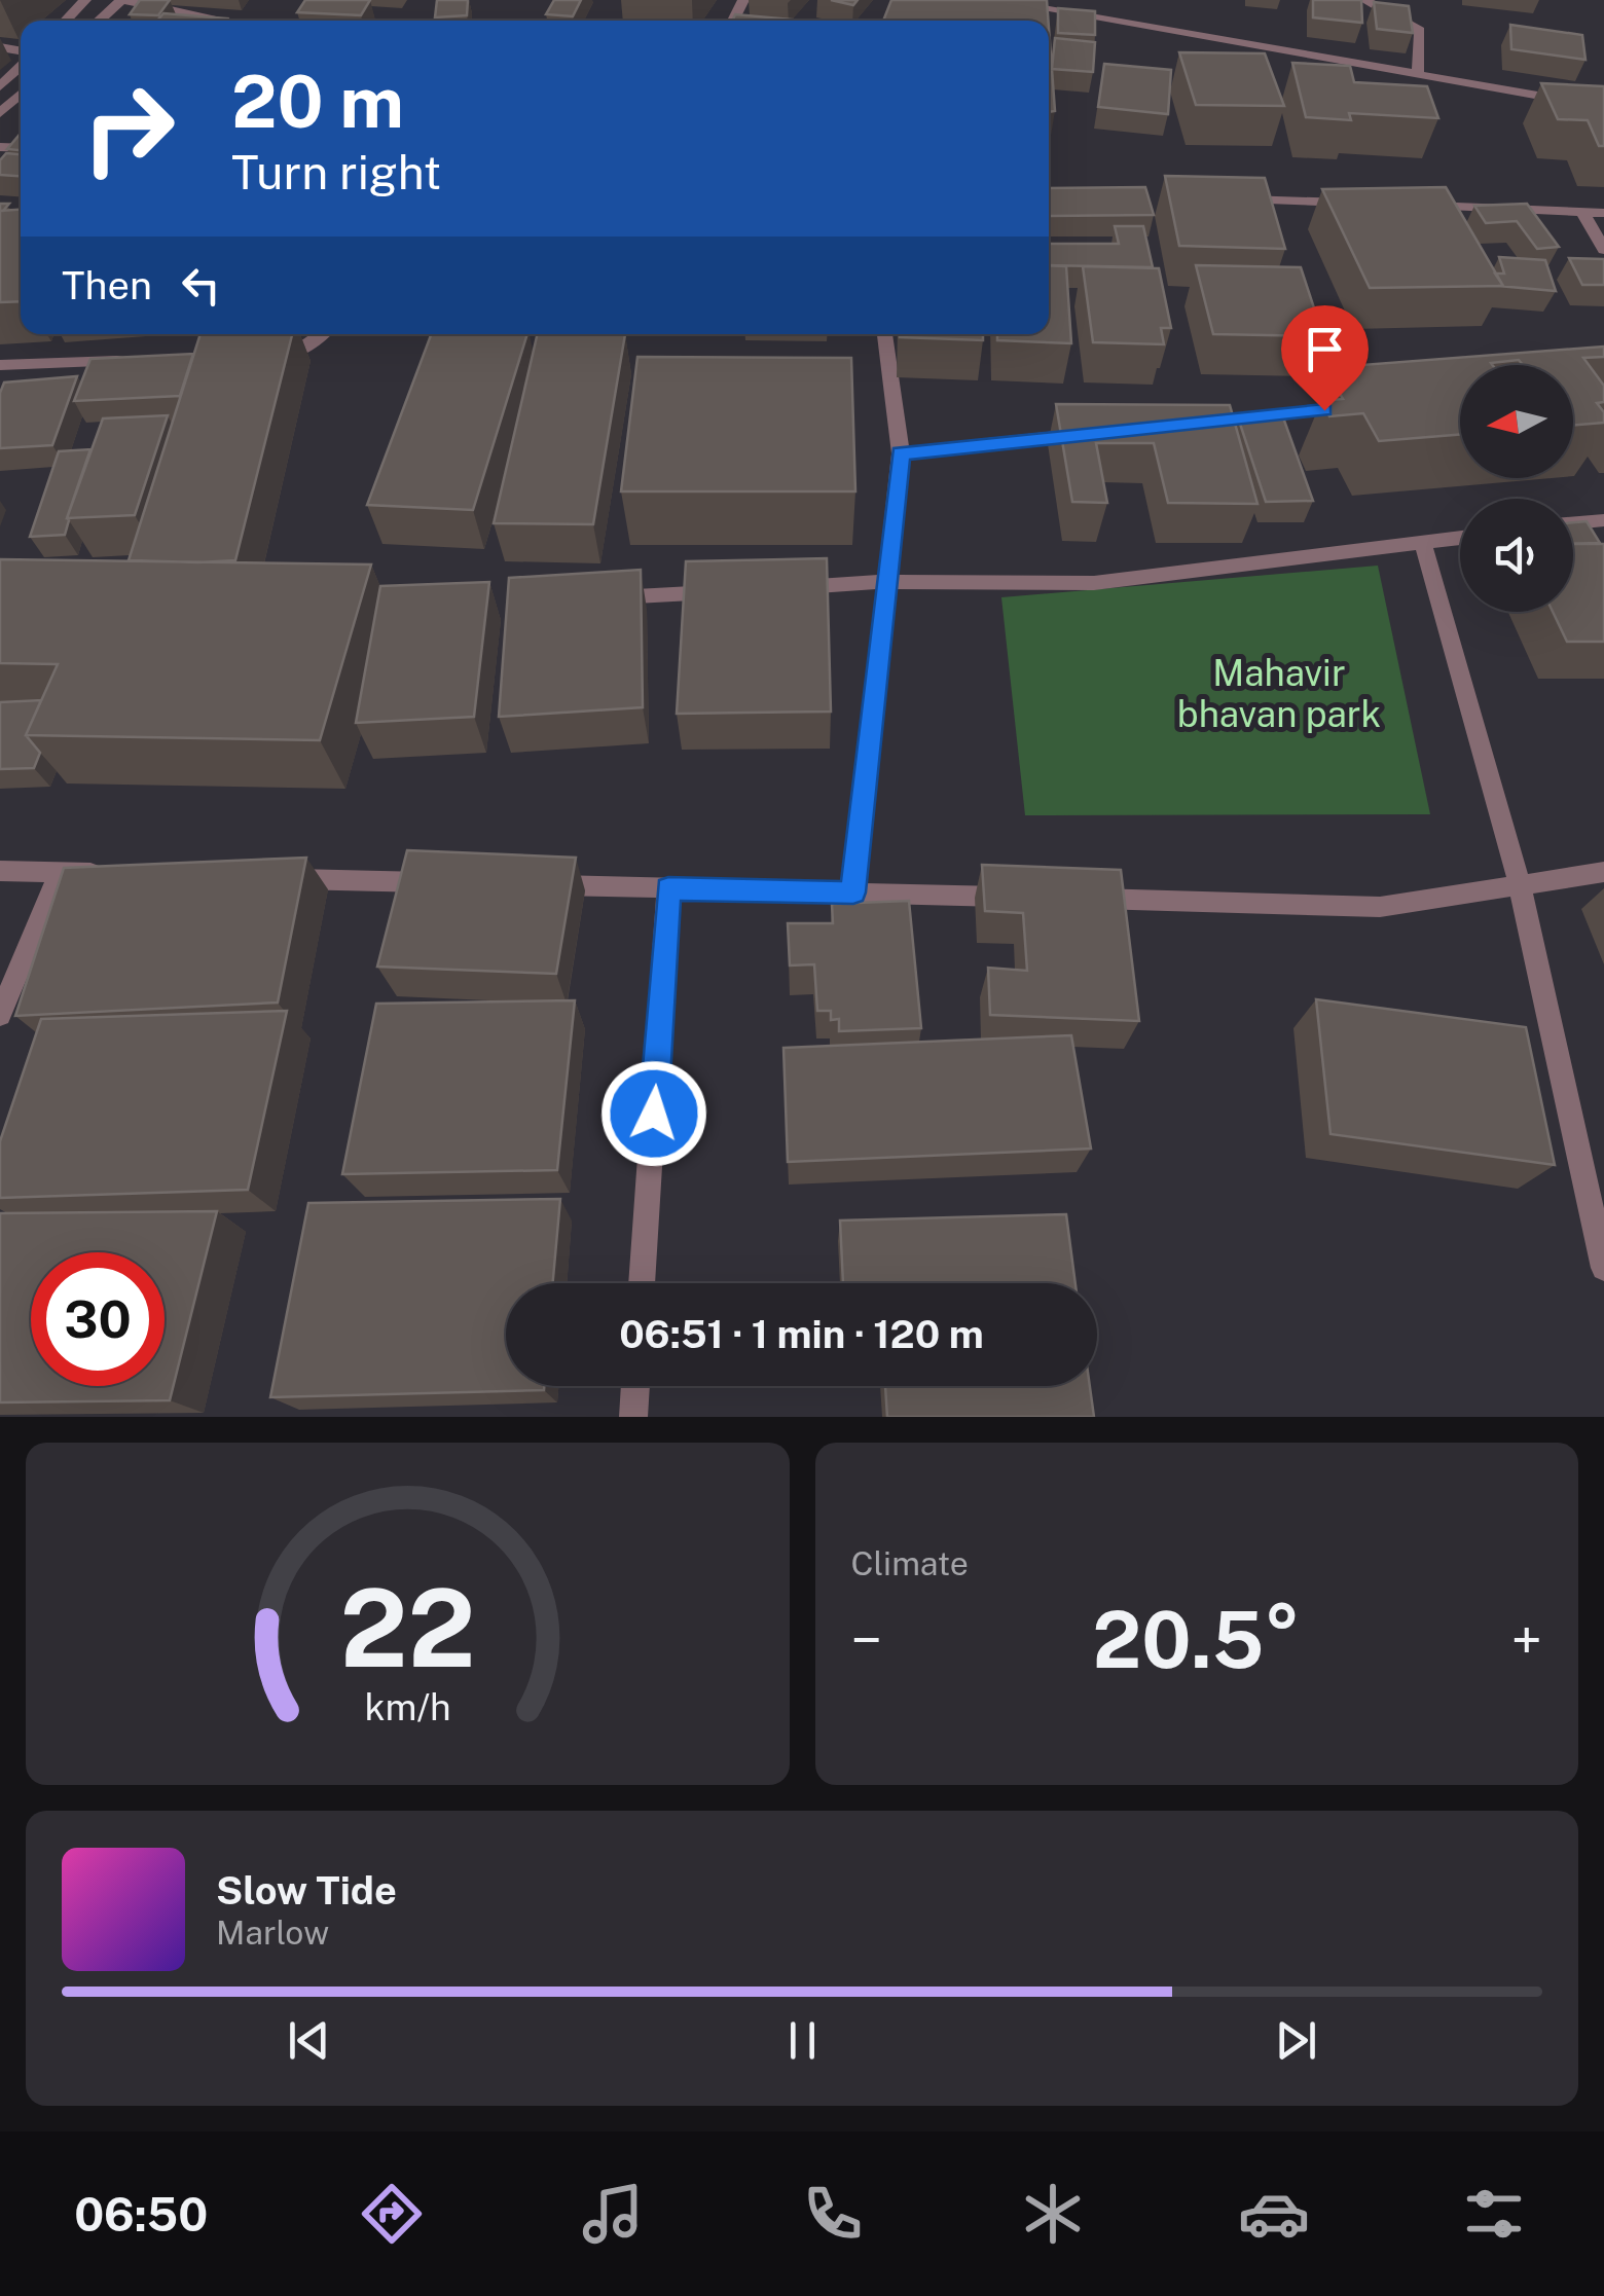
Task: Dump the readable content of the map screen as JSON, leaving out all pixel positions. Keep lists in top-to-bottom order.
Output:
{
  "parks": ["Mahavir bhavan park"],
  "north": "left",
  "page": {
    "turn": ["20 m", "Turn right"],
    "then": "Then",
    "limit": "30",
    "trip": "06:51 · 1 min · 120 m",
    "tile": "Climate",
    "heat": ["−", "20.5°", "+"],
    "song": ["Slow Tide", "Marlow"],
    "tabs": "06:50",
    "gauge": ["22", "km/h"]
  }
}
